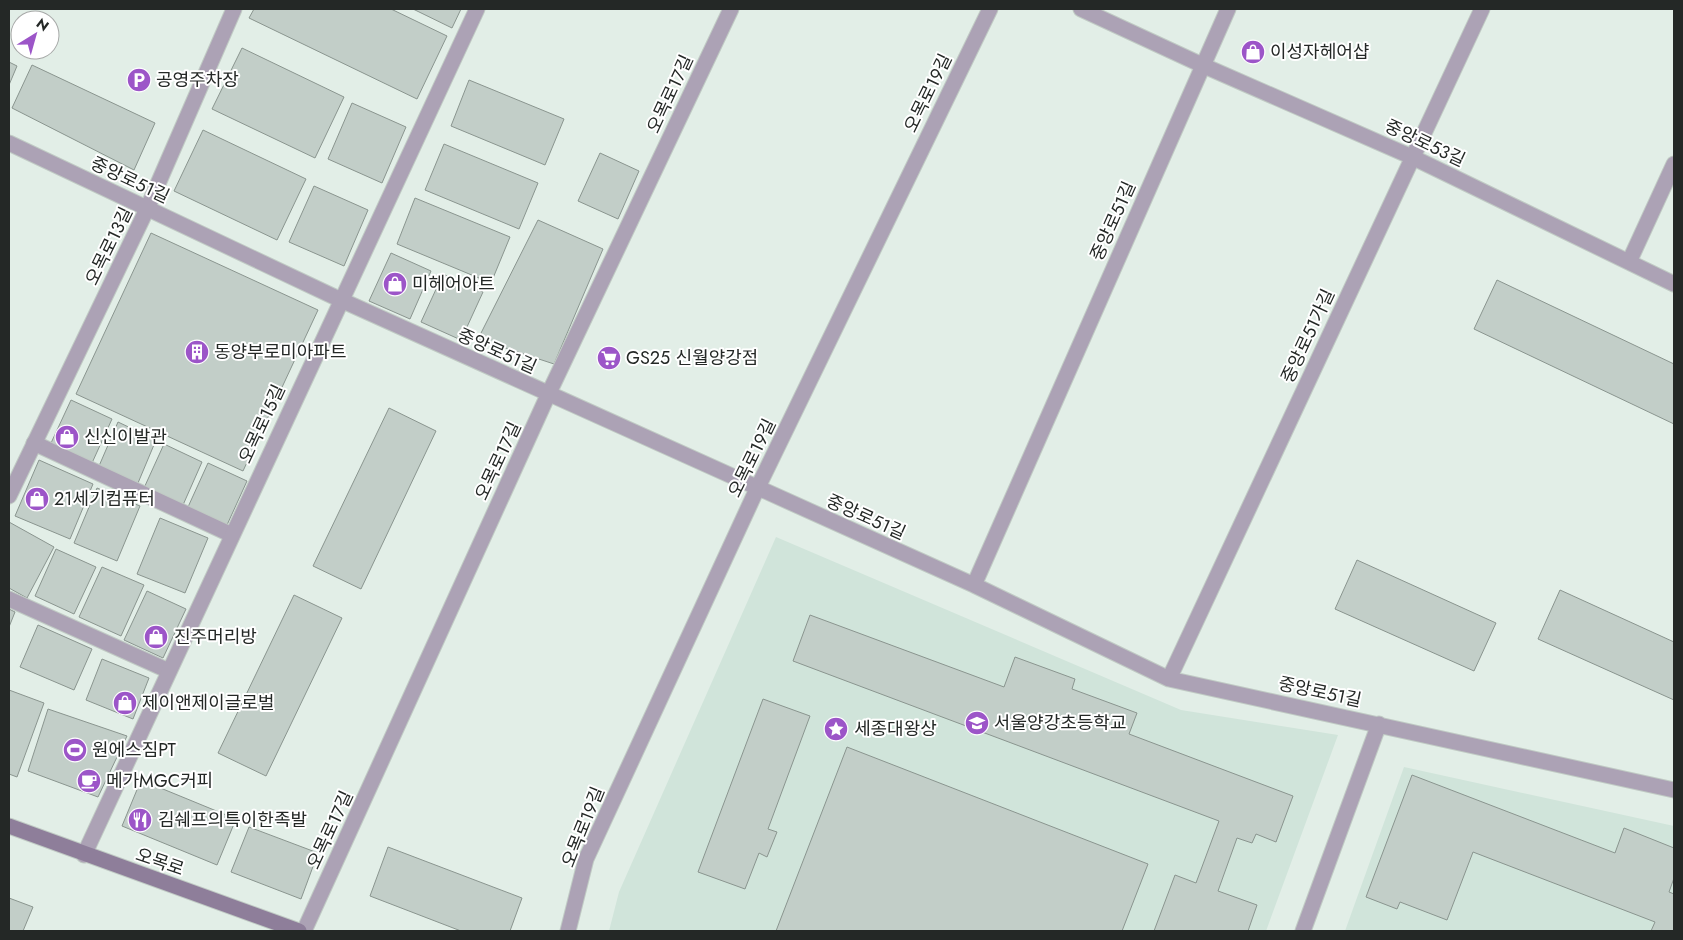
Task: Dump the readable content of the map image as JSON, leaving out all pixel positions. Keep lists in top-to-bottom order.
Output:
{
  "streets": {
    "main road": ["오목로"],
    "street": [
      "오목로19길",
      "오목로17길",
      "중앙로53길",
      "중앙로51길",
      "오목로13길",
      "중앙로51가길",
      "오목로15길"
    ]
  },
  "crossings": [
    ["오목로19길", "중앙로51길"],
    ["오목로17길", "중앙로51길"],
    ["중앙로53길", "중앙로51길"],
    ["중앙로53길", "중앙로51가길"],
    ["중앙로51길", "오목로13길"],
    ["중앙로51길", "중앙로51가길"],
    ["중앙로51길", "오목로15길"],
    ["오목로15길", "오목로"]
  ],
  "places": {
    "shop": [
      "이성자헤어샵",
      "미헤어아트",
      "신신이발관",
      "21세기컴퓨터",
      "진주머리방",
      "제이앤제이글로벌"
    ],
    "parking": ["공영주차장"],
    "building": ["동양부로미아파트"],
    "supermarket": ["GS25 신월양강점"],
    "school or university": ["서울양강초등학교"],
    "place": ["세종대왕상"],
    "sports": ["원에스짐PT"],
    "cafe": ["메가MGC커피"],
    "restaurant": ["김쉐프의특이한족발"]
  },
  "north": "top right"
}
